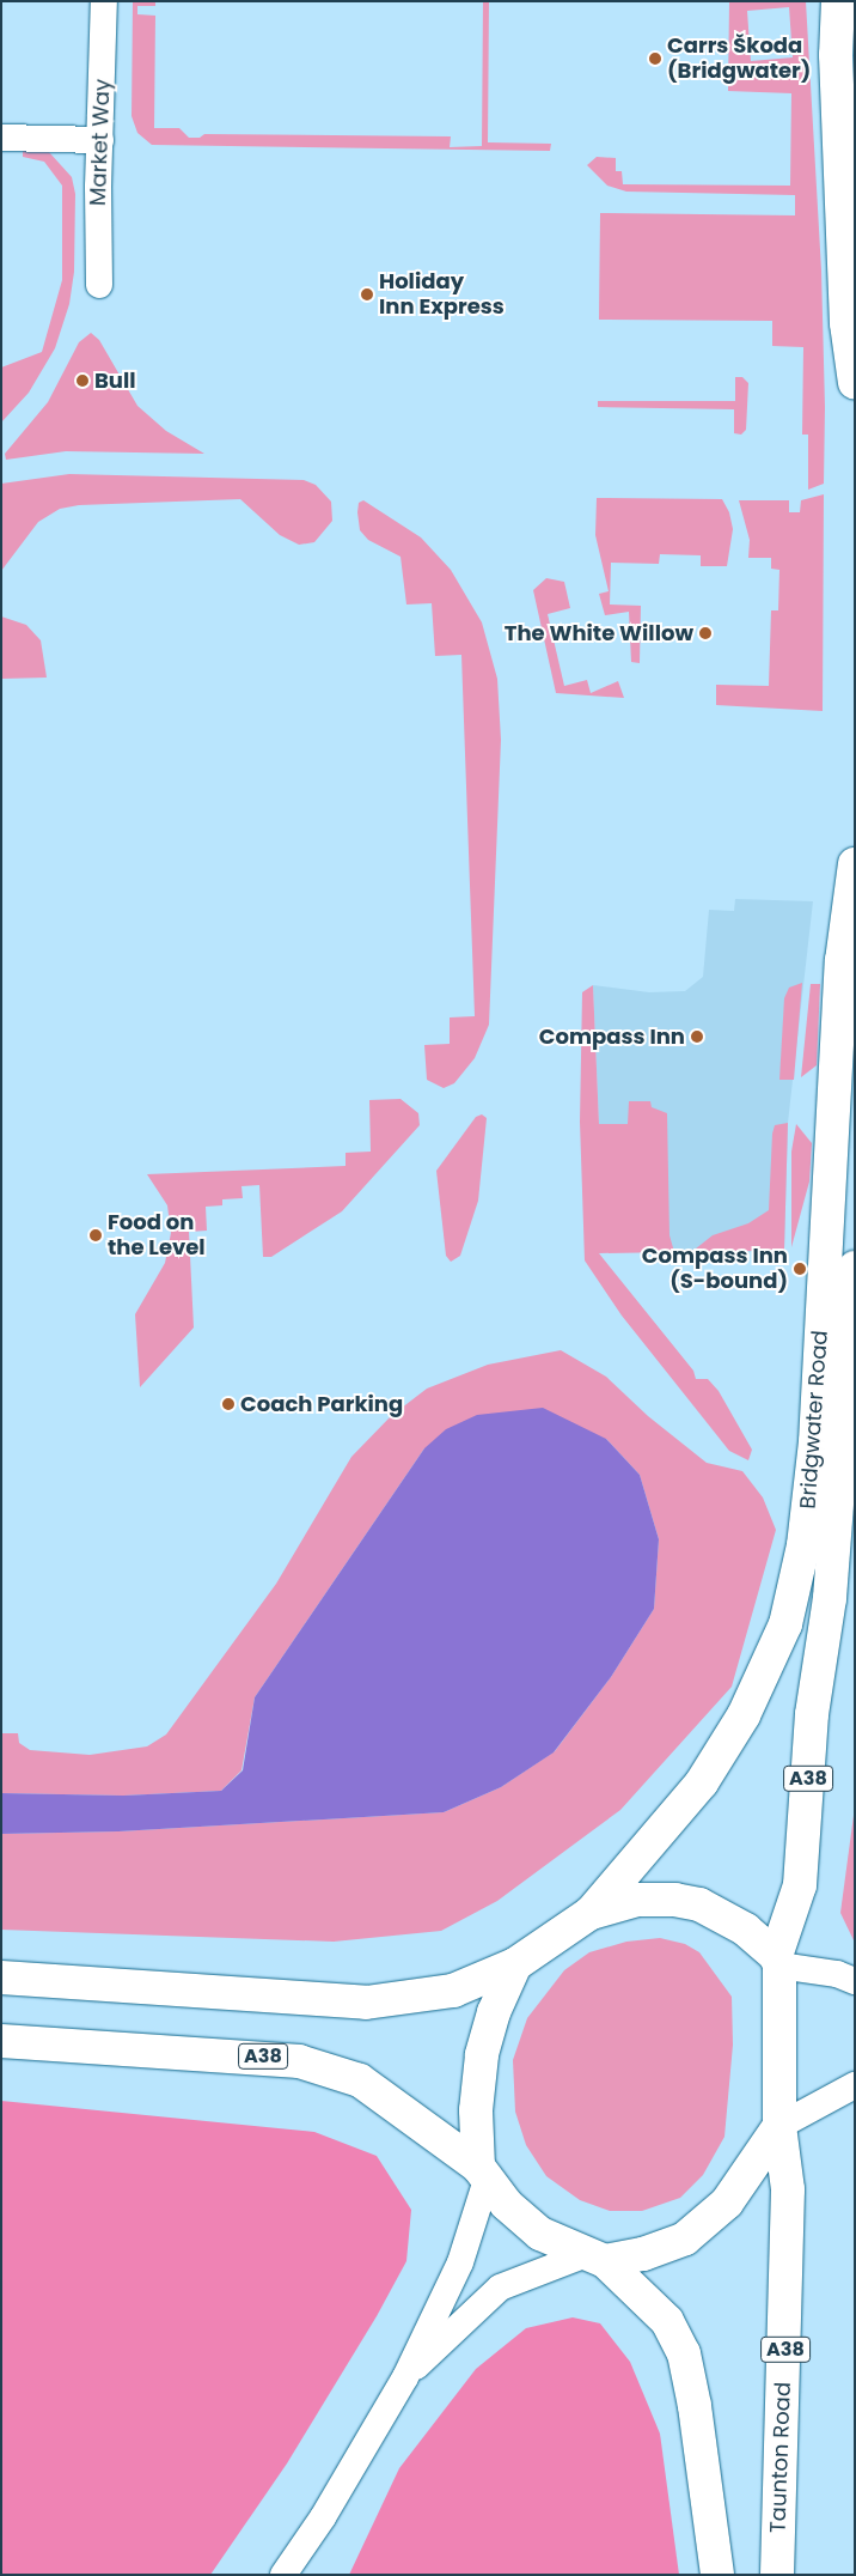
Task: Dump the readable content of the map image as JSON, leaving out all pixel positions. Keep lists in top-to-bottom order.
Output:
{
  "streets": {
    "main road": ["Bridgwater Road", "A38", "Taunton Road"],
    "street": ["Market Way"]
  },
  "crossings": [
    ["Bridgwater Road", "A38"],
    ["A38", "Taunton Road"]
  ],
  "places": [
    "Carrs Škoda (Bridgwater)",
    "Holiday Inn Express",
    "Bull",
    "The White Willow",
    "Compass Inn",
    "Food on the Level",
    "Compass Inn (S-bound)",
    "Coach Parking"
  ]
}
